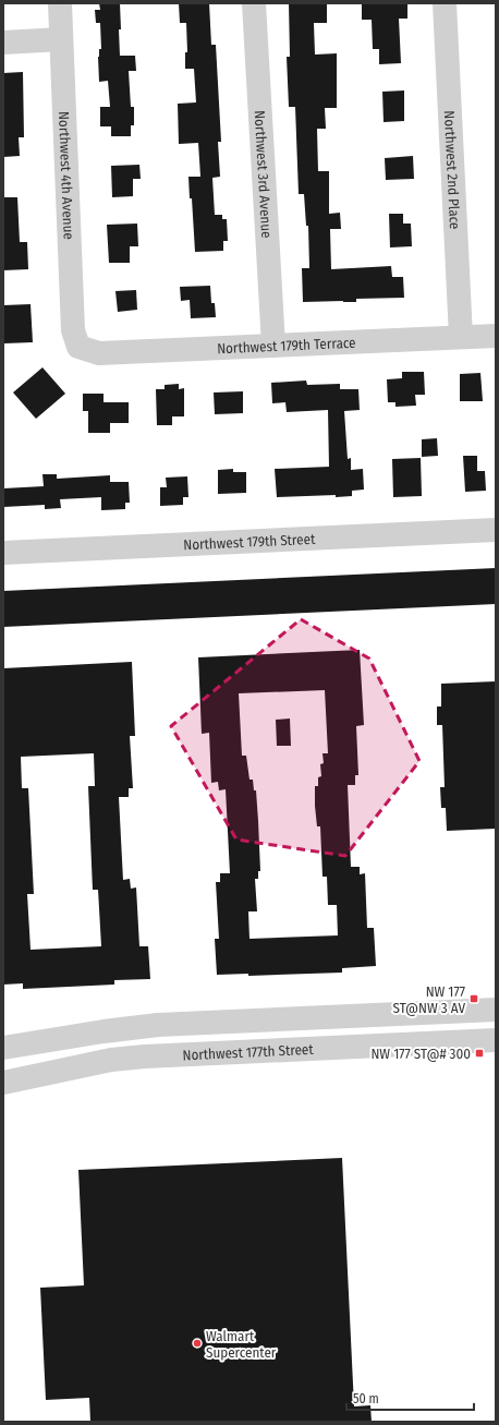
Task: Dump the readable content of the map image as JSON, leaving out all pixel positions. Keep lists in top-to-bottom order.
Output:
{
  "streets": {
    "street": [
      "Northwest 2nd Place",
      "Northwest 3rd Avenue",
      "Northwest 4th Avenue",
      "Northwest 179th Terrace",
      "Northwest 179th Street",
      "Northwest 177th Street"
    ]
  },
  "crossings": [
    ["Northwest 2nd Place", "Northwest 179th Terrace"],
    ["Northwest 3rd Avenue", "Northwest 179th Terrace"],
    ["Northwest 4th Avenue", "Northwest 179th Terrace"]
  ],
  "places": {
    "transit": ["NW 177 ST@NW 3 AV", "NW 177 ST@# 300"],
    "other": ["Walmart Supercenter"]
  },
  "scale_bar": "50 m"
}
